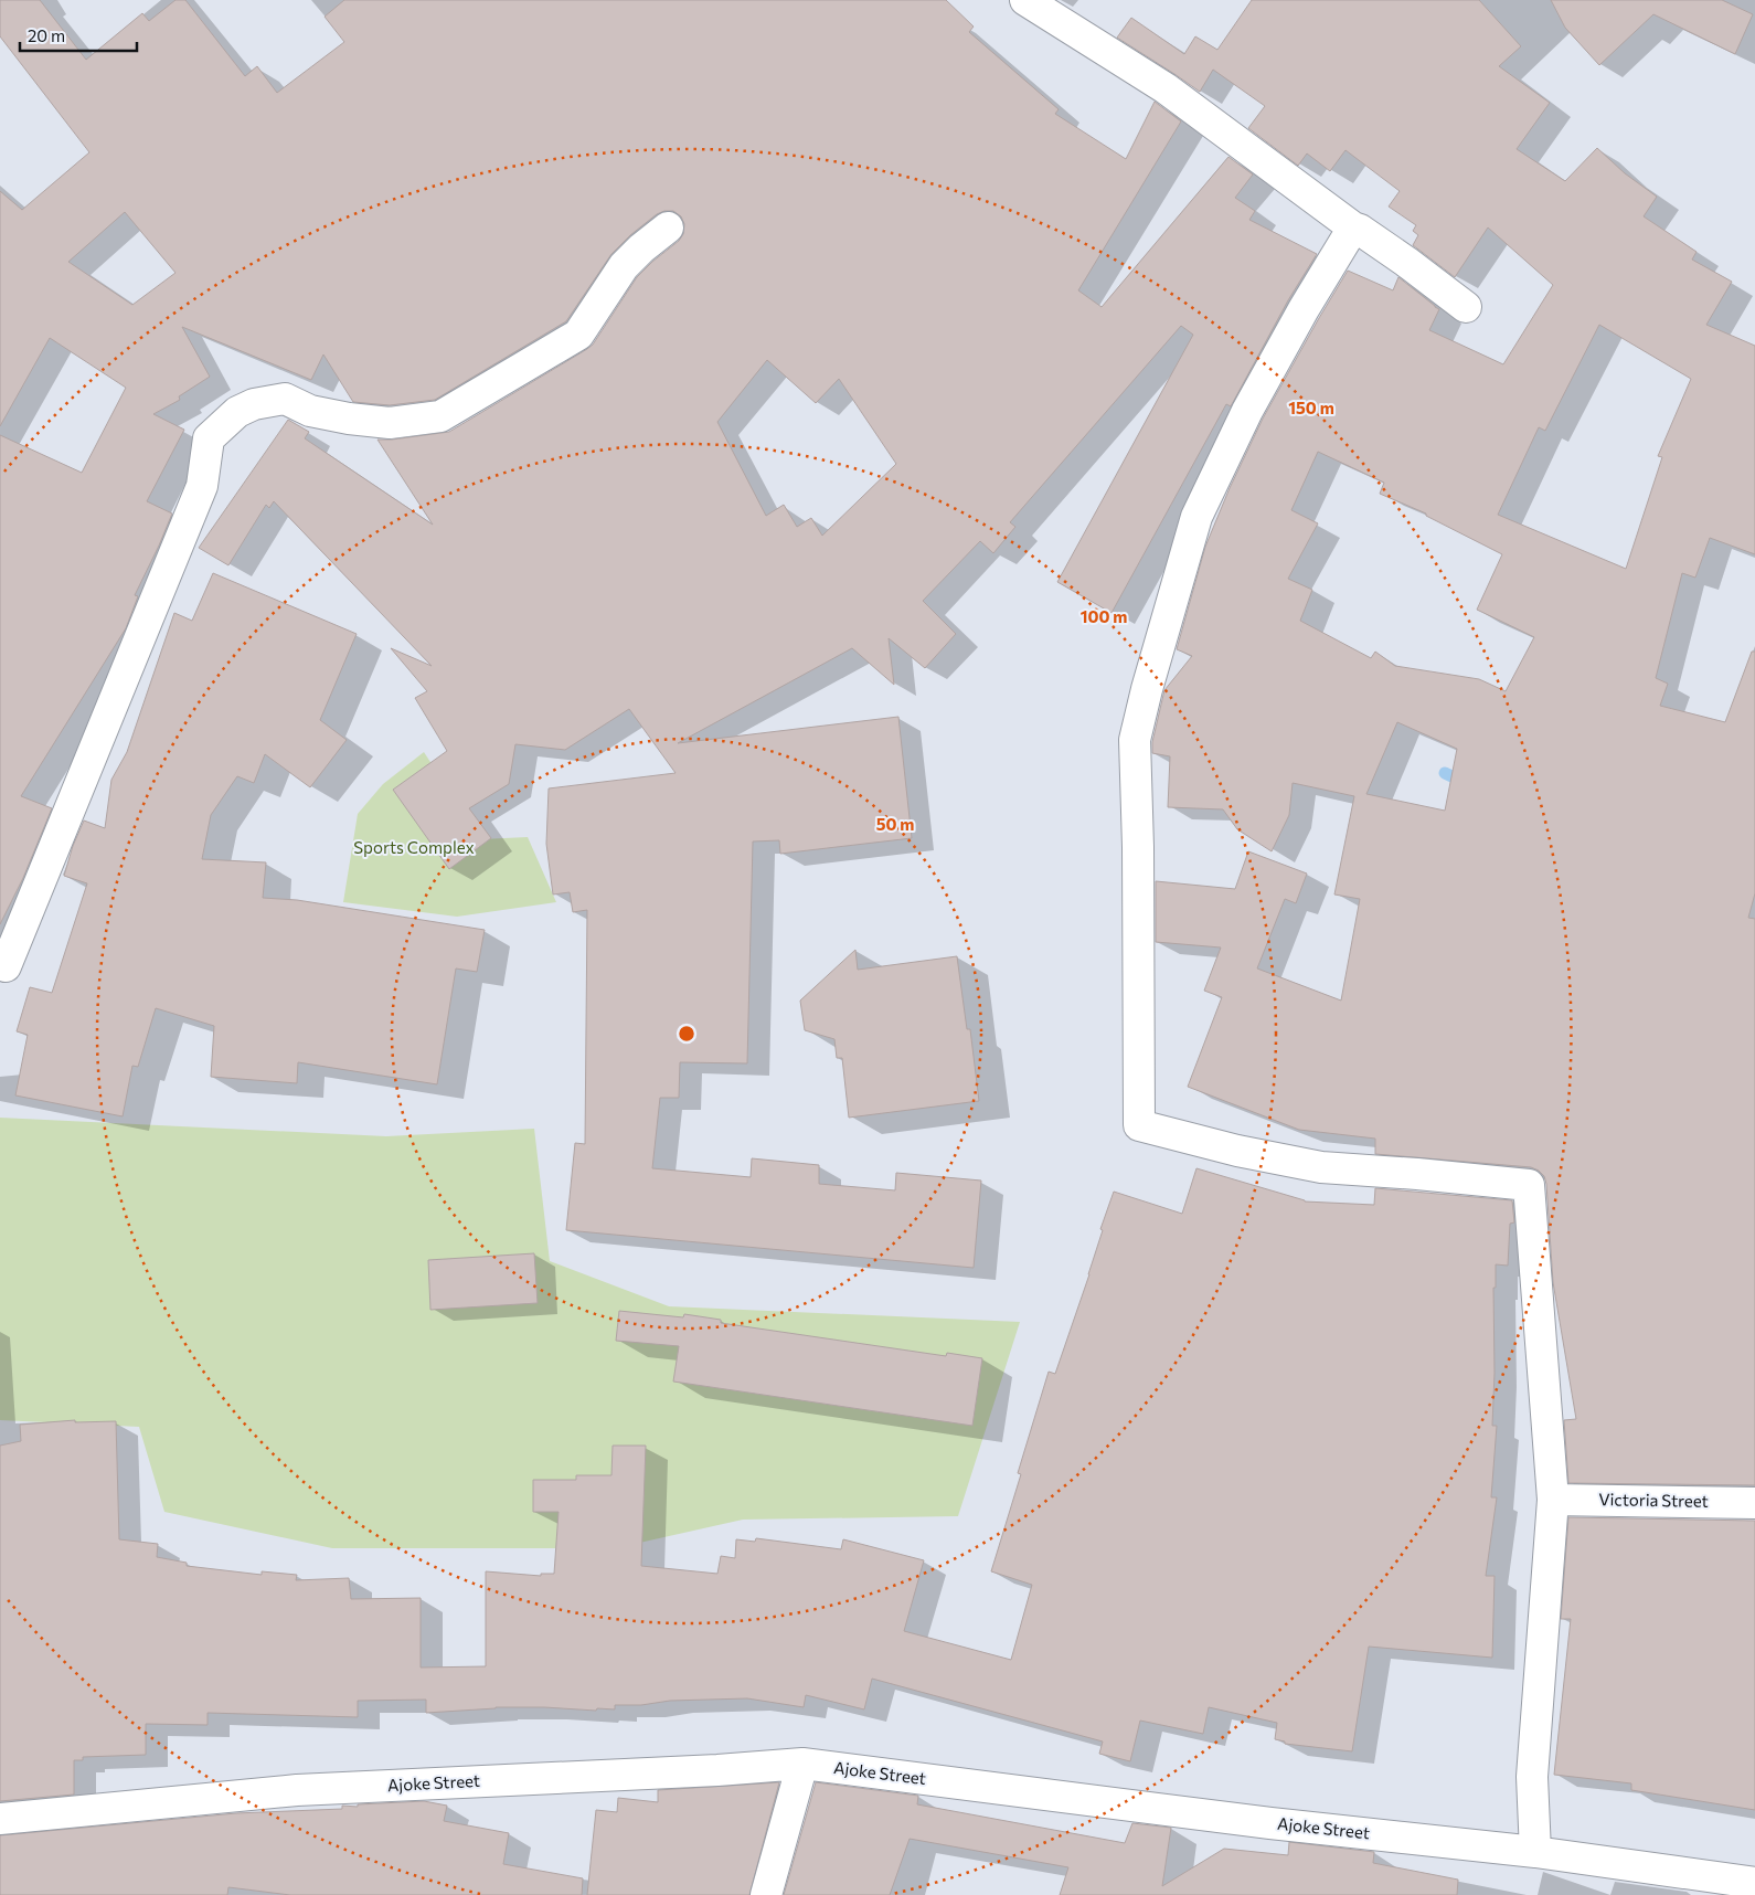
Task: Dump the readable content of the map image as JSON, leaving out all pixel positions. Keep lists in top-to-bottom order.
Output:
{
  "streets": {
    "street": ["Victoria Street", "Ajoke Street"]
  },
  "parks": ["Sports Complex"],
  "scale_bar": "20 m",
  "rings": ["150 m", "100 m", "50 m"]
}
